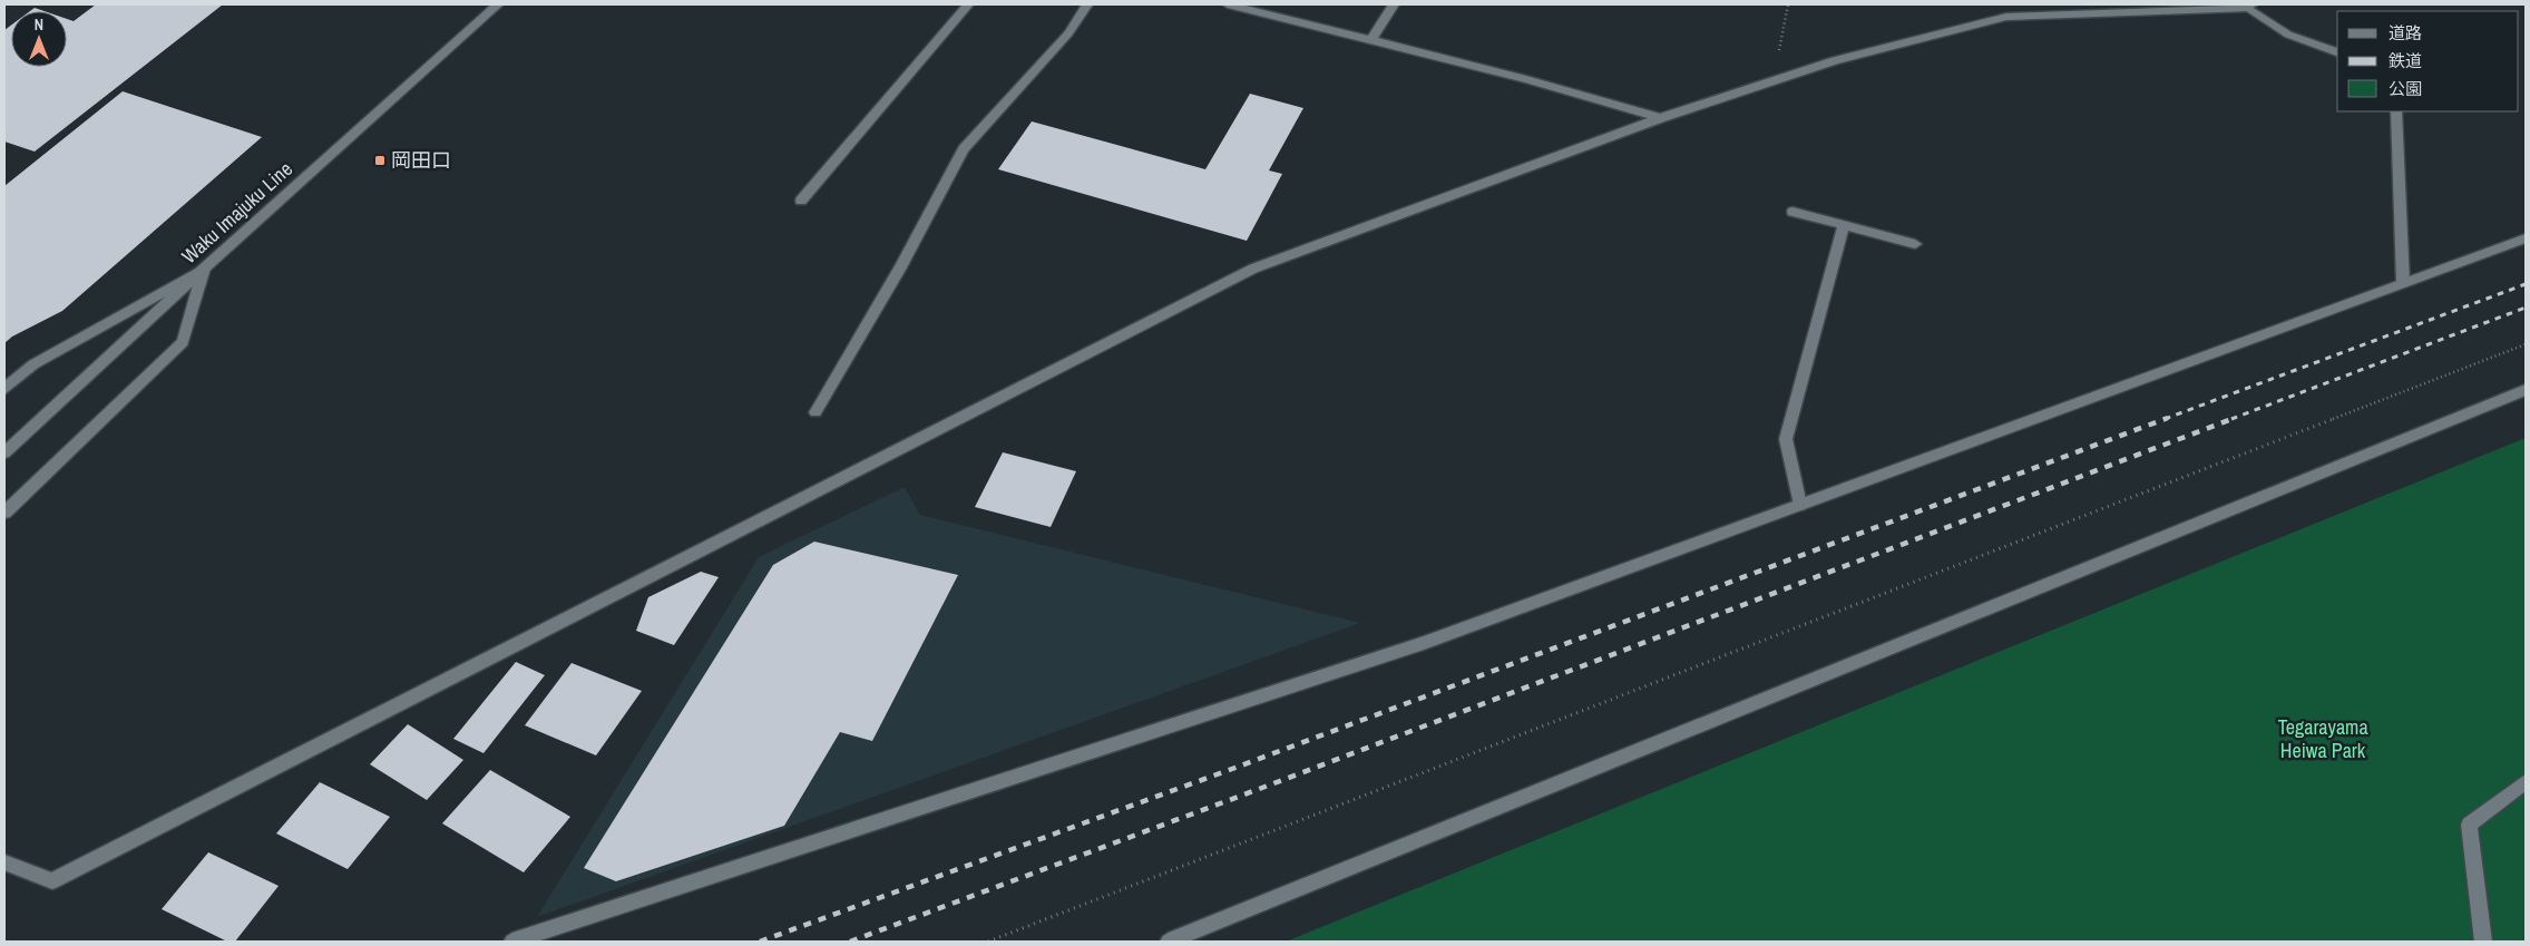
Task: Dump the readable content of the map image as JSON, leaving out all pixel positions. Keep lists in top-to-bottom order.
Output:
{
  "streets": {
    "street": ["Waku Imajuku Line"]
  },
  "parks": ["Tegarayama Heiwa Park"],
  "places": {
    "transit": ["岡田口"]
  },
  "legend": ["道路", "鉄道", "公園"],
  "north": "top"
}
